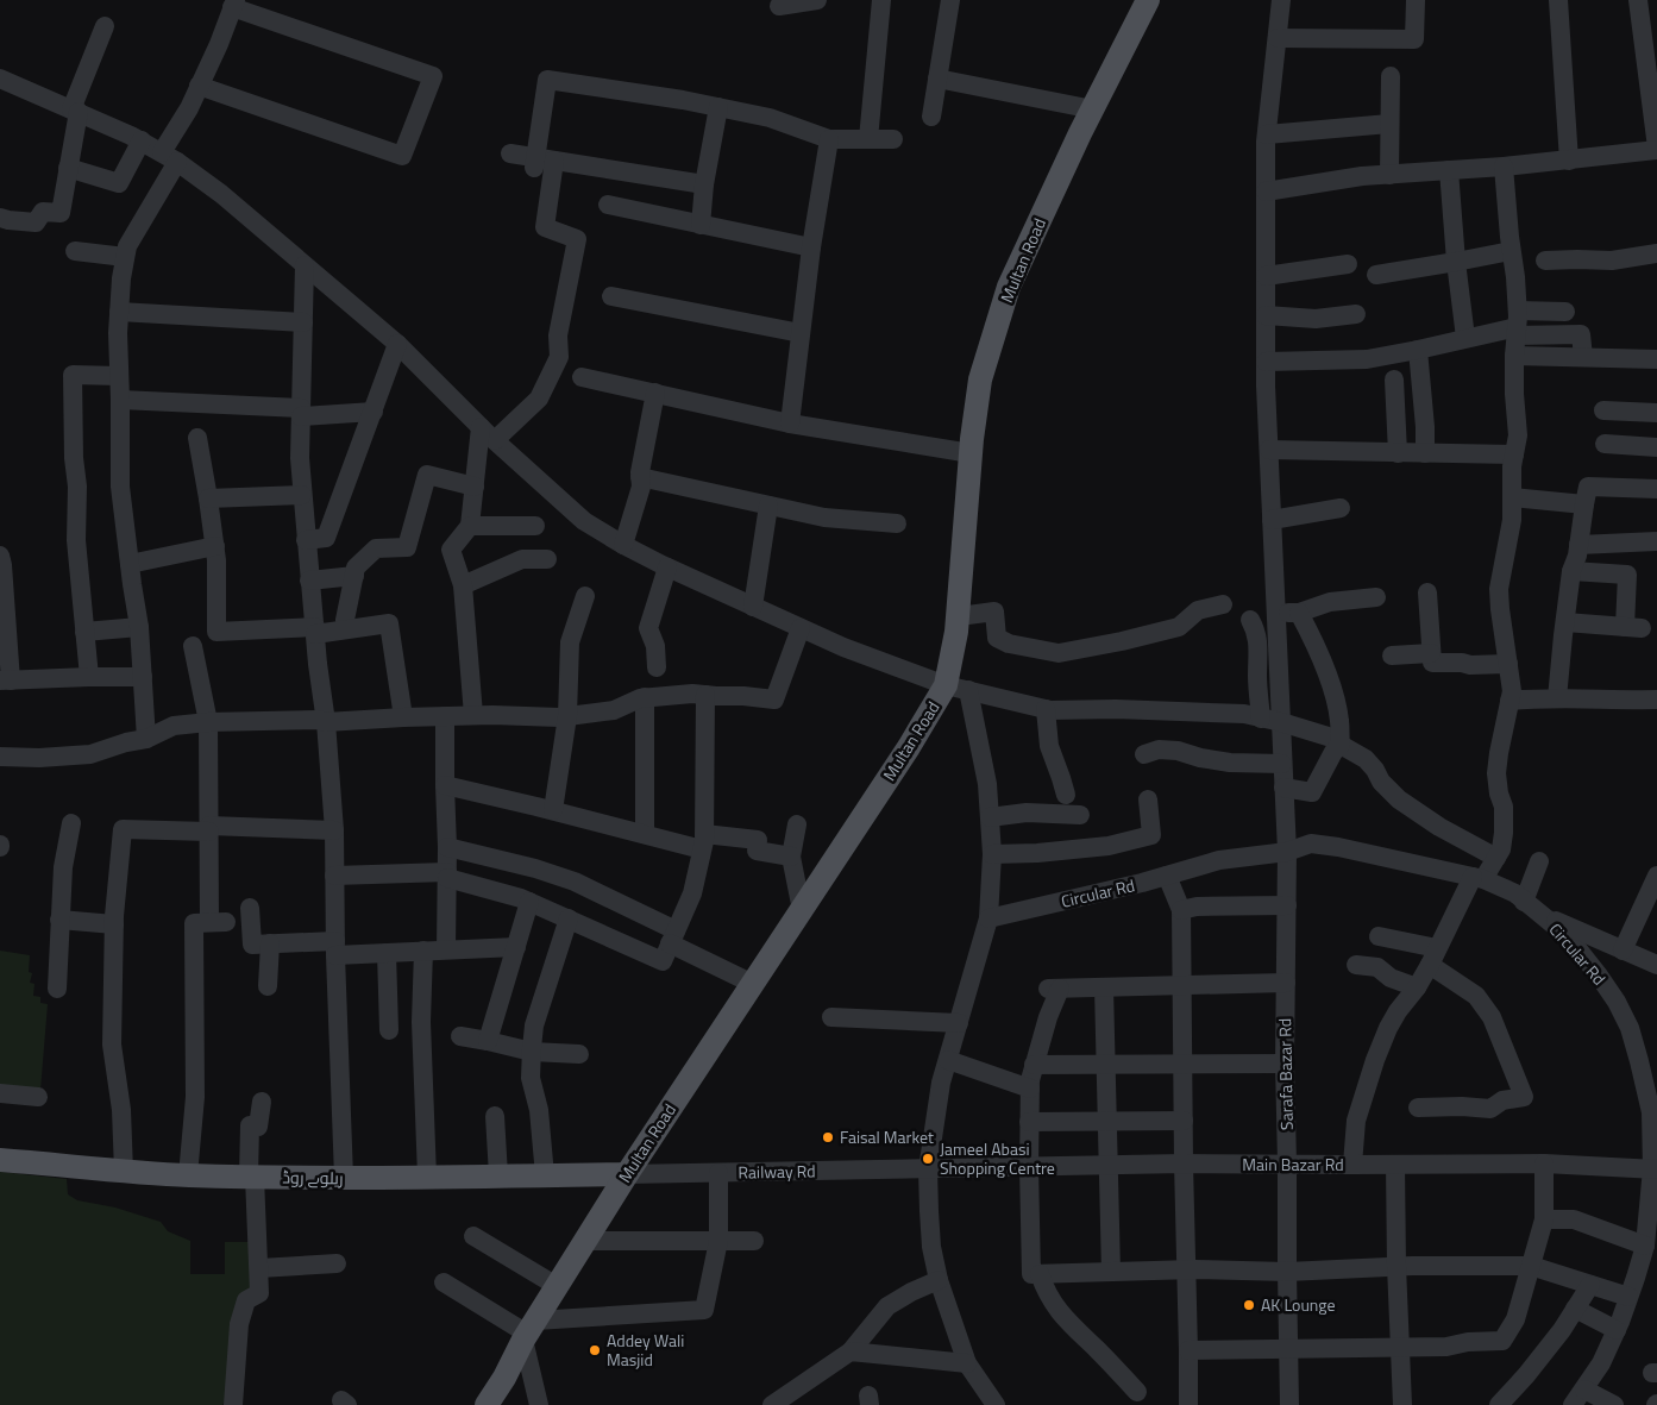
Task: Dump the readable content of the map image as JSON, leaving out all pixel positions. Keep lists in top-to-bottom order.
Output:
{
  "streets": {
    "main road": ["Multan Road", "ریلوے روڈ"],
    "street": [
      "Circular Rd",
      "Sarafa Bazar Rd",
      "Main Bazar Rd",
      "Railway Rd"
    ]
  },
  "crossings": [
    ["Multan Road", "Railway Rd"],
    ["Multan Road", "ریلوے روڈ"],
    ["Circular Rd", "Sarafa Bazar Rd"],
    ["Circular Rd", "Main Bazar Rd"],
    ["Sarafa Bazar Rd", "Main Bazar Rd"],
    ["Main Bazar Rd", "Railway Rd"],
    ["Railway Rd", "ریلوے روڈ"]
  ],
  "places": [
    "Faisal Market",
    "Jameel Abasi Shopping Centre",
    "AK Lounge",
    "Addey Wali Masjid"
  ]
}
